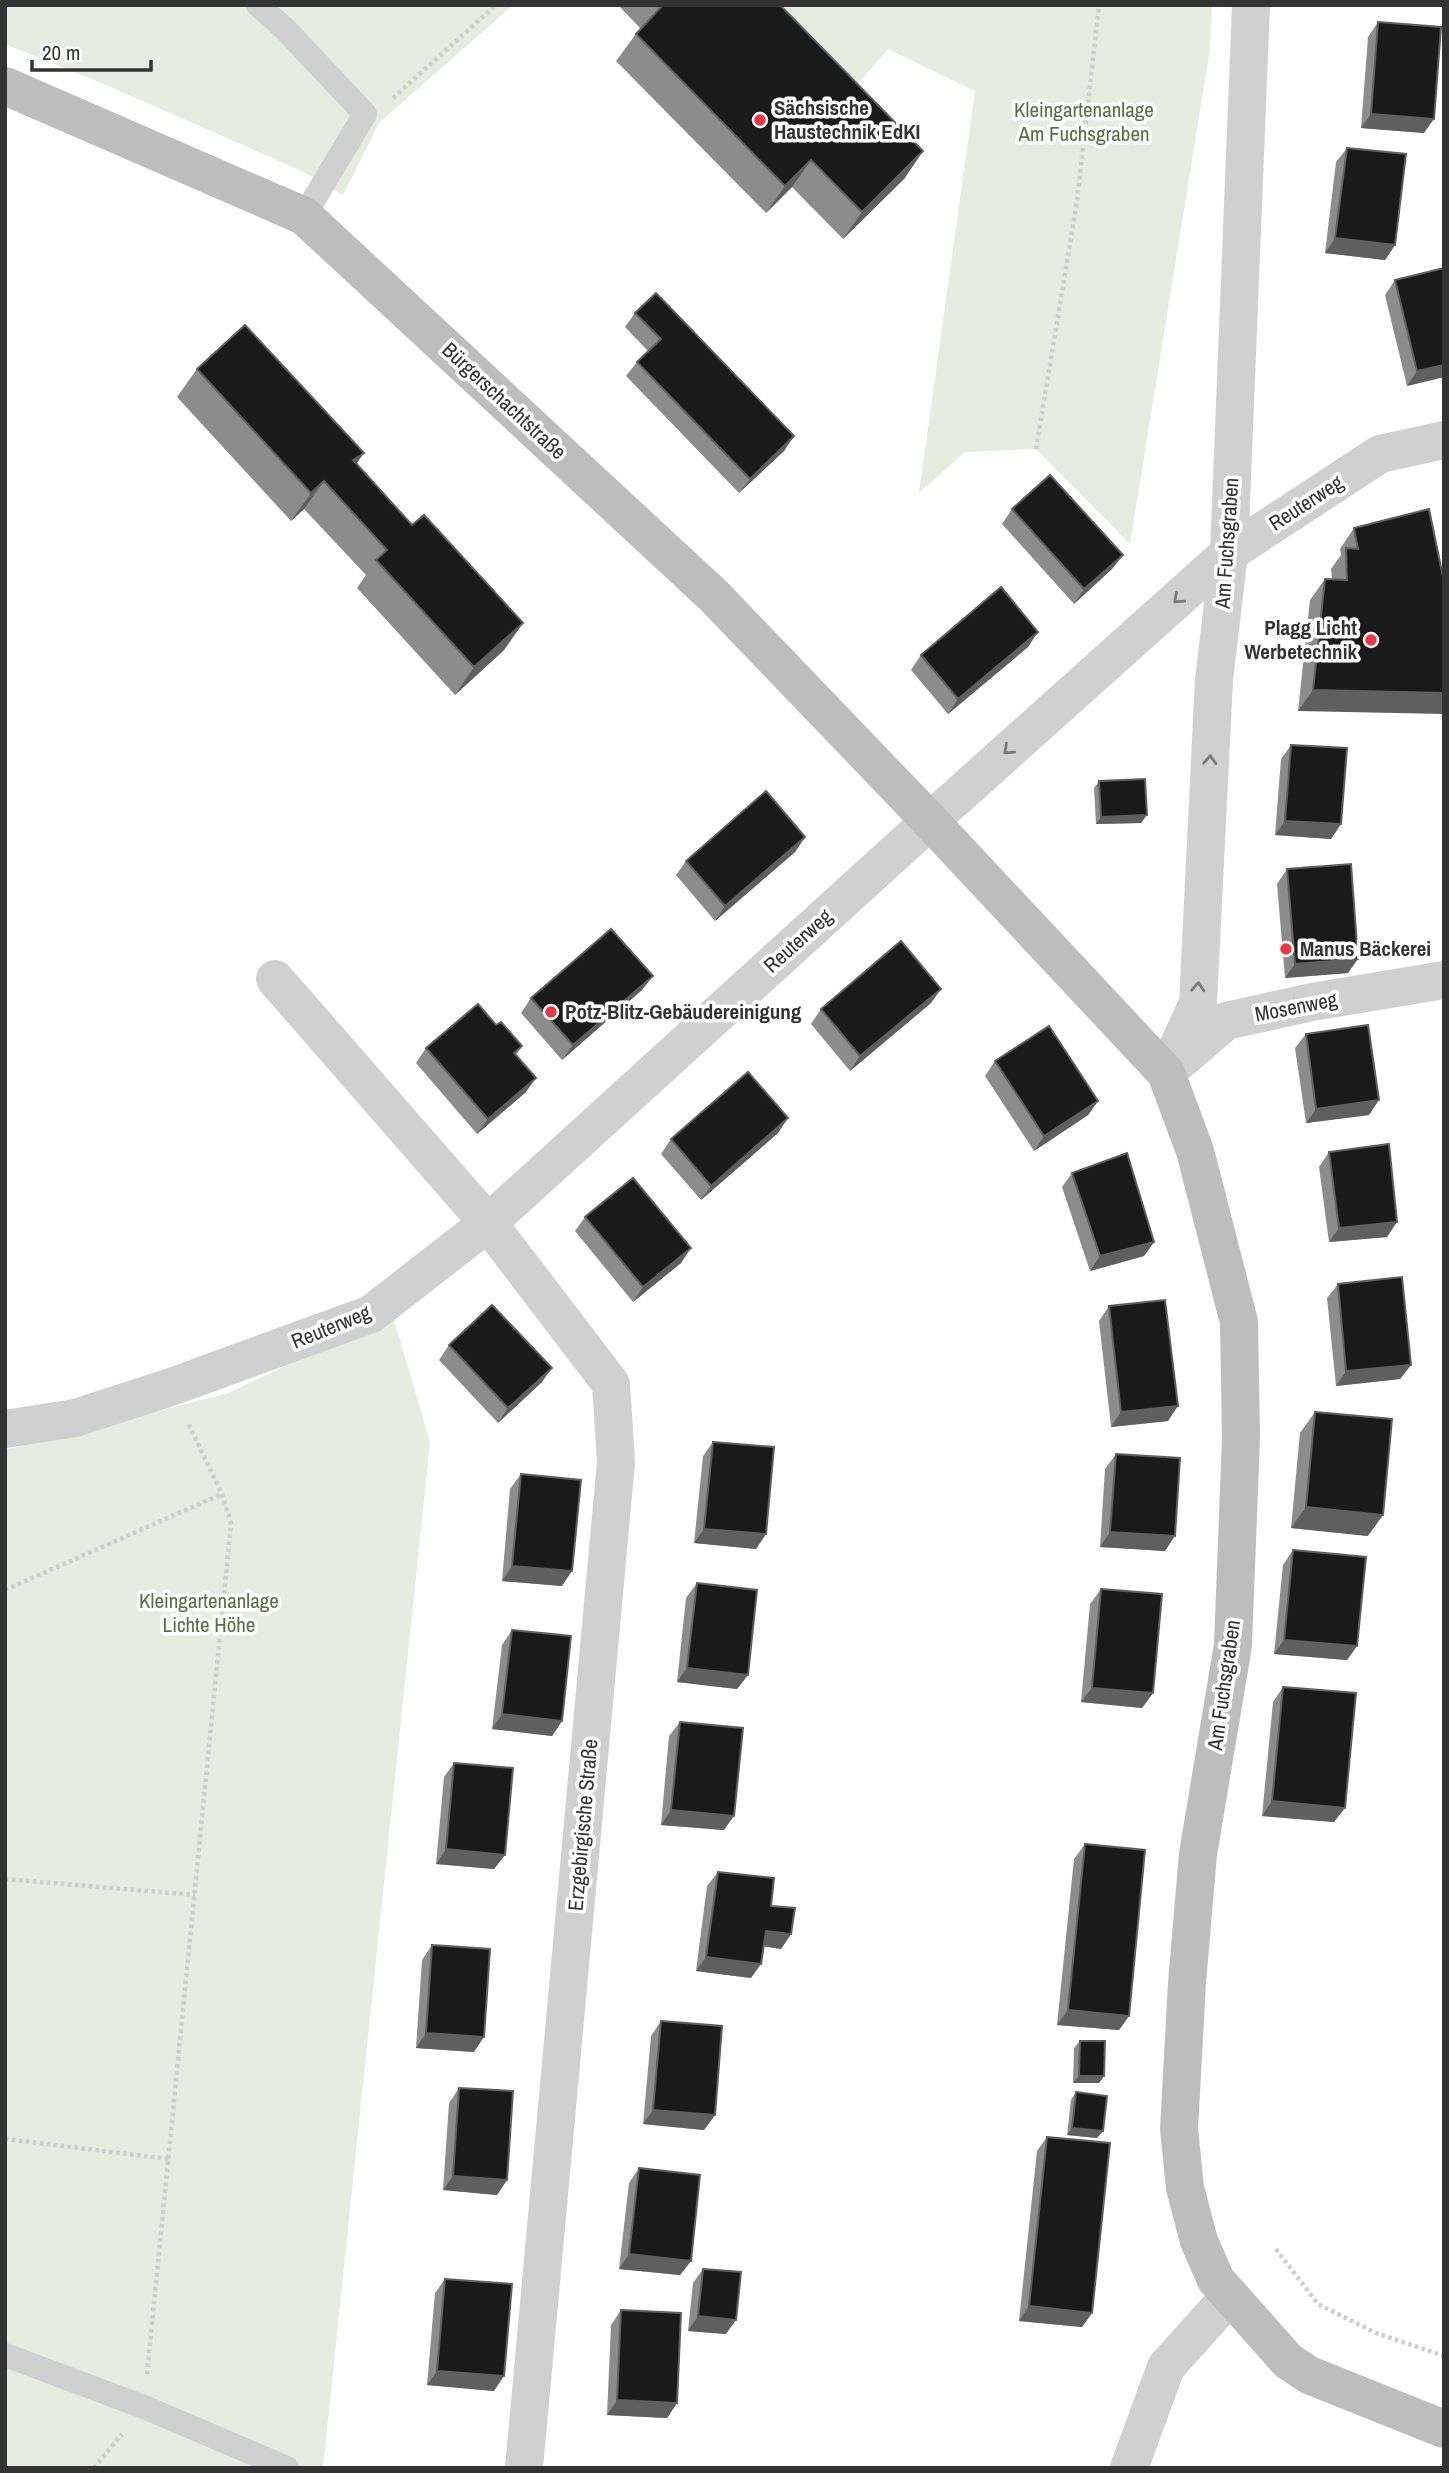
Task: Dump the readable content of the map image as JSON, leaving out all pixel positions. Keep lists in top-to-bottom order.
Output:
{
  "streets": {
    "main road": ["Bürgerschachtstraße", "Am Fuchsgraben"],
    "street": ["Reuterweg", "Mosenweg", "Erzgebirgische Straße"]
  },
  "crossings": [
    ["Bürgerschachtstraße", "Reuterweg"],
    ["Bürgerschachtstraße", "Am Fuchsgraben"],
    ["Reuterweg", "Am Fuchsgraben"],
    ["Reuterweg", "Erzgebirgische Straße"],
    ["Am Fuchsgraben", "Mosenweg"]
  ],
  "parks": ["Kleingartenanlage Am Fuchsgraben", "Kleingartenanlage Lichte Höhe"],
  "places": [
    "Sächsische Haustechnik EdKI",
    "Plagg Licht Werbetechnik",
    "Manus Bäckerei",
    "Potz-Blitz-Gebäudereinigung"
  ],
  "scale_bar": "20 m"
}
